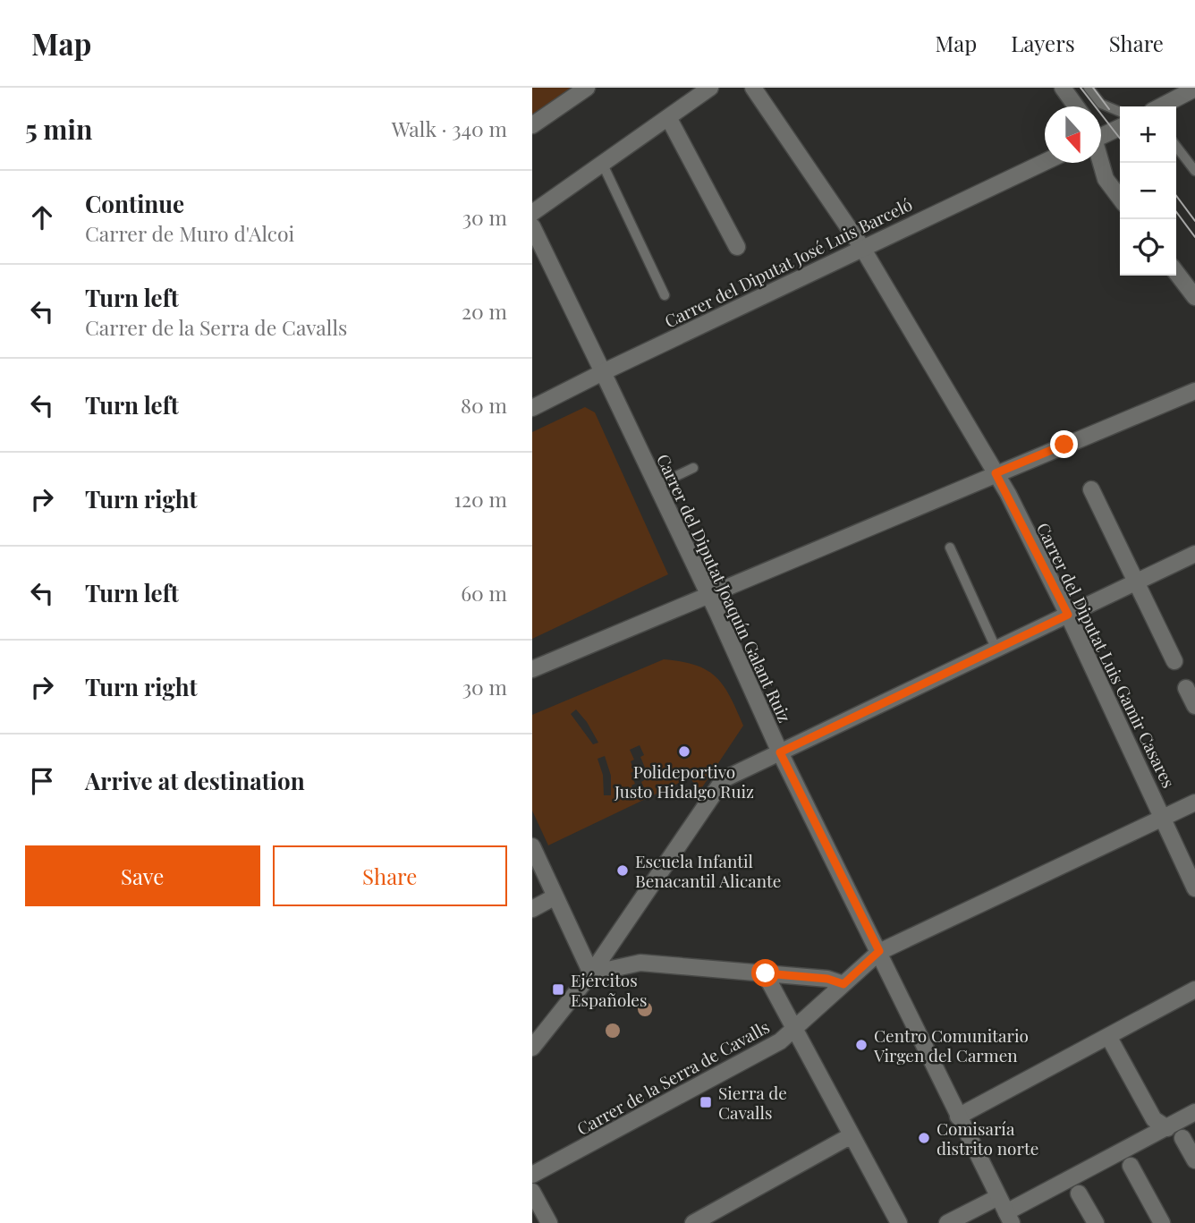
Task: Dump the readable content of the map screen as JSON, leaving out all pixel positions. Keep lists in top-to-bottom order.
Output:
{
  "streets": {
    "street": [
      "Carrer del Diputat José Luis Barceló",
      "Carrer del Diputat Joaquín Galant Ruiz",
      "Carrer del Diputat Luis Gamir Casares",
      "Carrer de la Serra de Cavalls"
    ]
  },
  "crossings": [
    ["Carrer del Diputat José Luis Barceló", "Carrer del Diputat Joaquín Galant Ruiz"],
    ["Carrer del Diputat José Luis Barceló", "Carrer del Diputat Luis Gamir Casares"],
    ["Carrer del Diputat Joaquín Galant Ruiz", "Carrer de la Serra de Cavalls"],
    ["Carrer del Diputat Luis Gamir Casares", "Carrer de la Serra de Cavalls"]
  ],
  "places": {
    "other": [
      "Polideportivo Justo Hidalgo Ruiz",
      "Escuela Infantil Benacantil Alicante",
      "Centro Comunitario Virgen del Carmen",
      "Comisaría distrito norte"
    ],
    "transit": ["Ejércitos Españoles", "Sierra de Cavalls"]
  },
  "north": "bottom",
  "page": {
    "header": "Map",
    "nav": ["Map", "Layers", "Share"],
    "heading": ["5 min", "Walk · 340 m"],
    "map_buttons": ["+", "−"],
    "list": [
      ["Continue", "Carrer de Muro d'Alcoi", "30 m"],
      ["Turn left", "Carrer de la Serra de Cavalls", "20 m"],
      ["Turn left", "80 m"],
      ["Turn right", "120 m"],
      ["Turn left", "60 m"],
      ["Turn right", "30 m"],
      "Arrive at destination"
    ],
    "buttons": ["Save", "Share"]
  }
}
